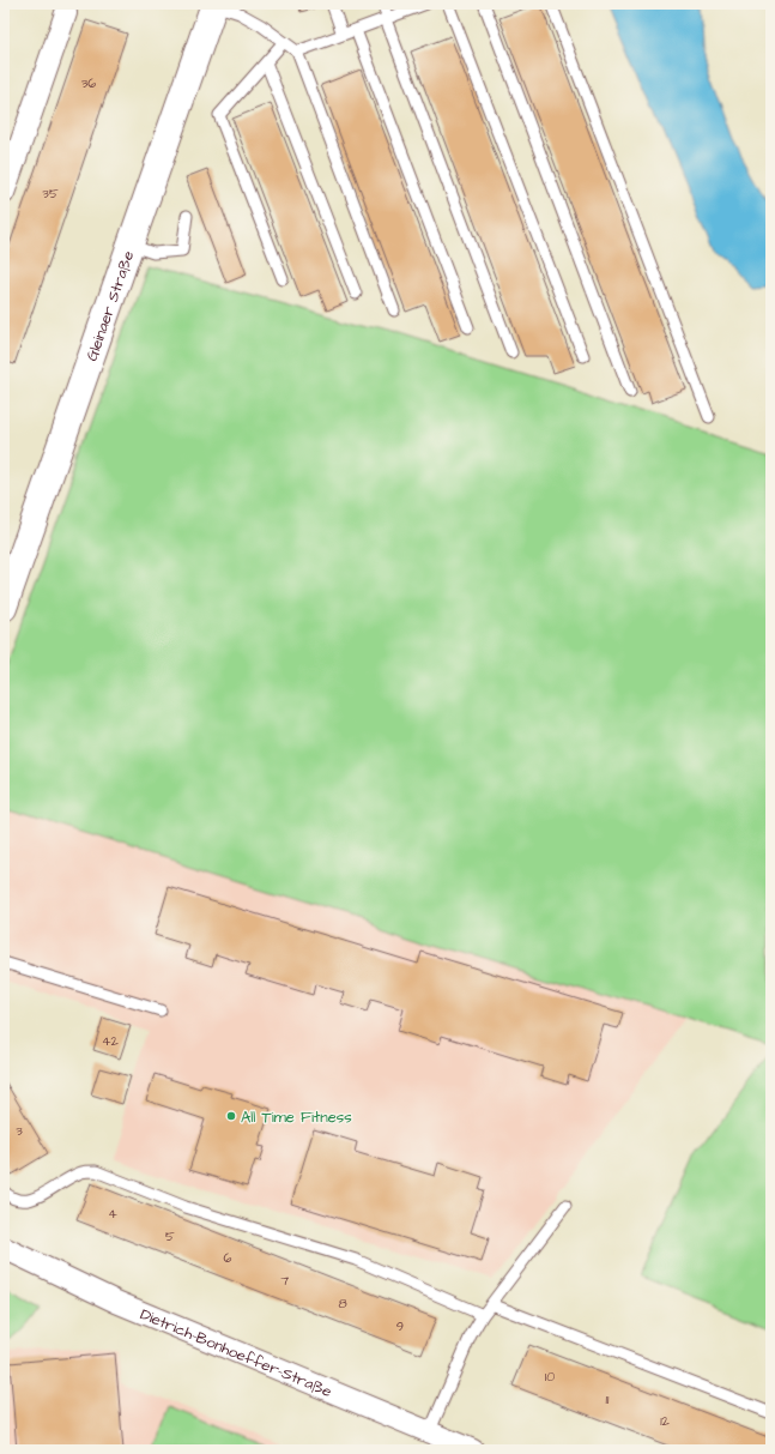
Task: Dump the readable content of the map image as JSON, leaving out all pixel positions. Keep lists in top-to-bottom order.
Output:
{
  "streets": {
    "street": ["Gleinaer Straße", "Dietrich-Bonhoeffer-Straße"]
  },
  "places": ["All Time Fitness"],
  "house_numbers": [
    "36",
    "35",
    "42",
    "3",
    "4",
    "5",
    "6",
    "7",
    "8",
    "9",
    "10",
    "11",
    "12"
  ]
}
